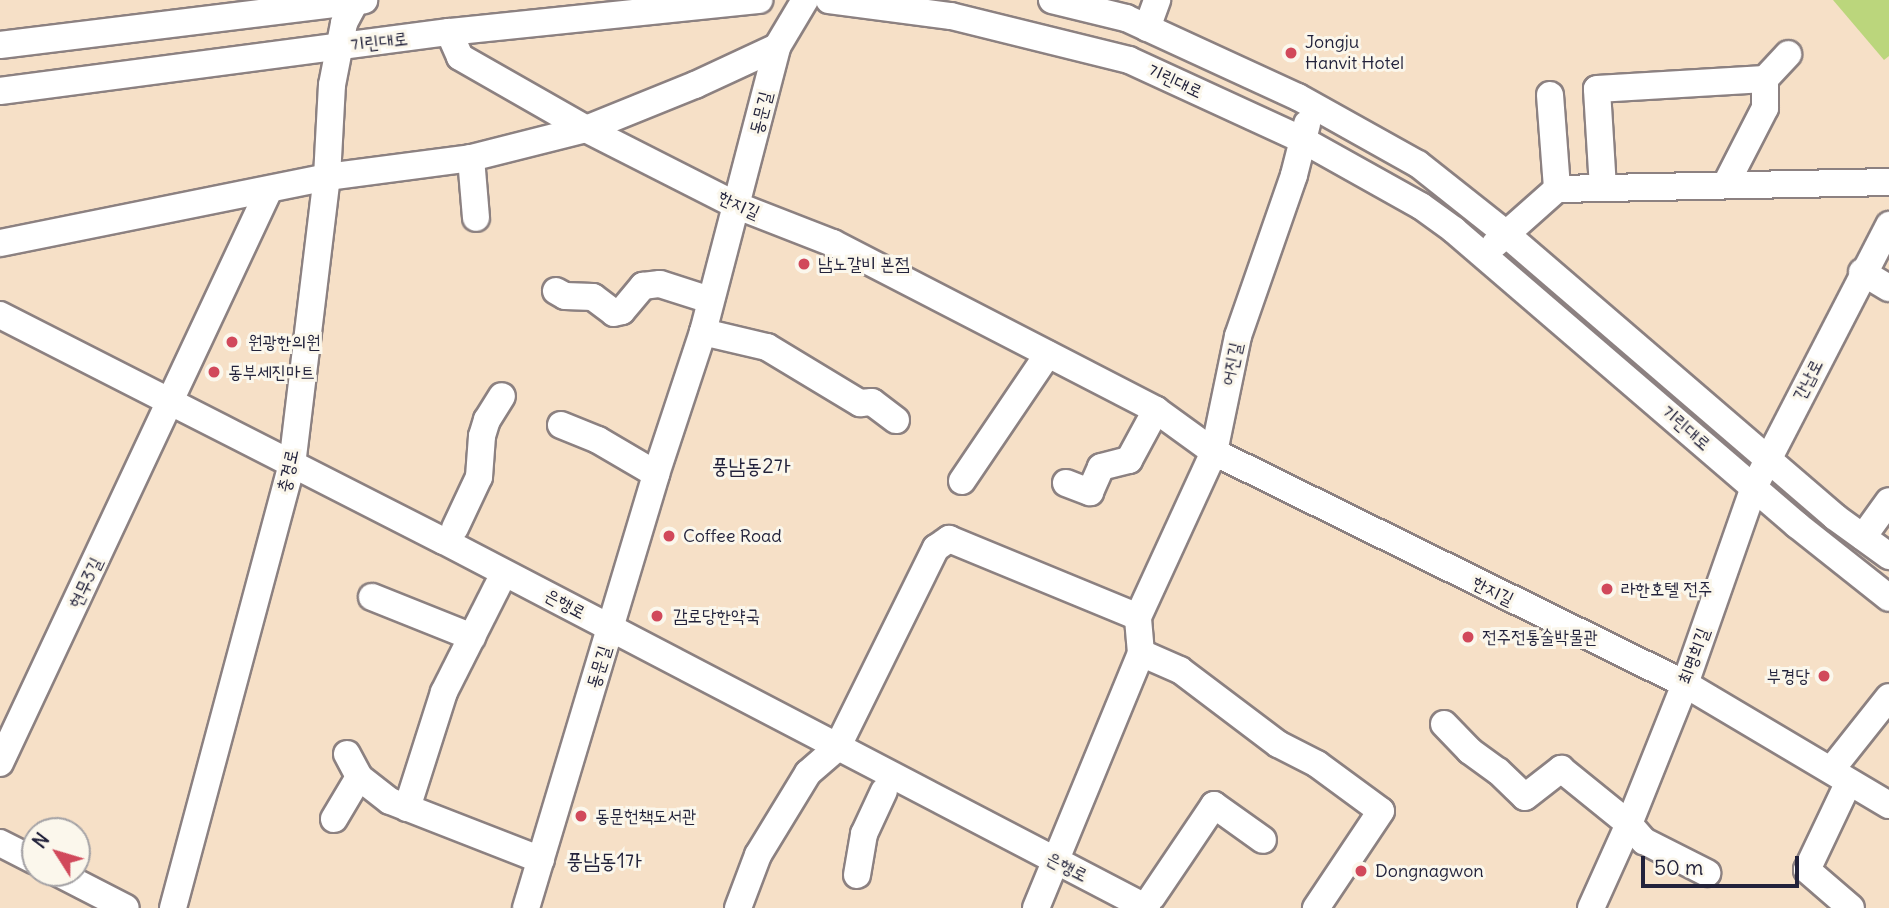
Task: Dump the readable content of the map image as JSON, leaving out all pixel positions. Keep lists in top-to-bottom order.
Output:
{
  "streets": {
    "street": [
      "기린대로",
      "동문길",
      "한지길",
      "어진길",
      "간납로",
      "충경로",
      "현무3길",
      "은행로",
      "최명희길"
    ]
  },
  "crossings": [
    ["기린대로", "한지길"],
    ["기린대로", "어진길"],
    ["기린대로", "간납로"],
    ["기린대로", "충경로"],
    ["기린대로", "최명희길"],
    ["동문길", "한지길"],
    ["동문길", "은행로"],
    ["한지길", "어진길"],
    ["한지길", "최명희길"],
    ["어진길", "은행로"],
    ["간납로", "최명희길"],
    ["충경로", "은행로"]
  ],
  "districts": ["풍남동2가", "풍남동1가"],
  "places": [
    "Jongju Hanvit Hotel",
    "남노갈비 본점",
    "원광한의원",
    "동부세진마트",
    "Coffee Road",
    "라한호텔 전주",
    "감로당한약국",
    "전주전통술박물관",
    "부경당",
    "동문헌책도서관",
    "Dongnagwon"
  ],
  "scale_bar": "50 m",
  "north": "top left"
}
